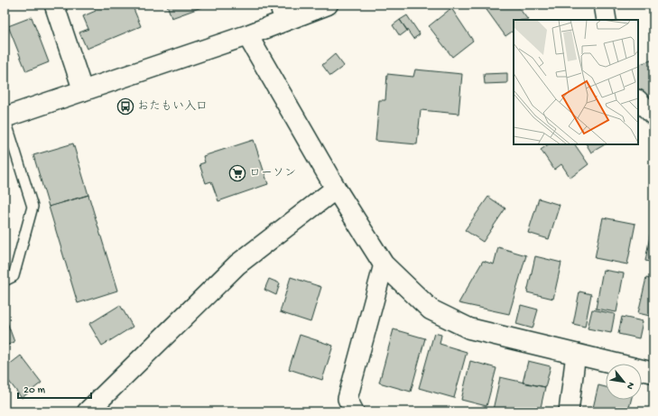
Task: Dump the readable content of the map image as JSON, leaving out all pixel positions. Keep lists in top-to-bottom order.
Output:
{
  "places": {
    "bus stop": ["おたもい入口"],
    "supermarket": ["ローソン"]
  },
  "scale_bar": "20 m",
  "north": "bottom right"
}
